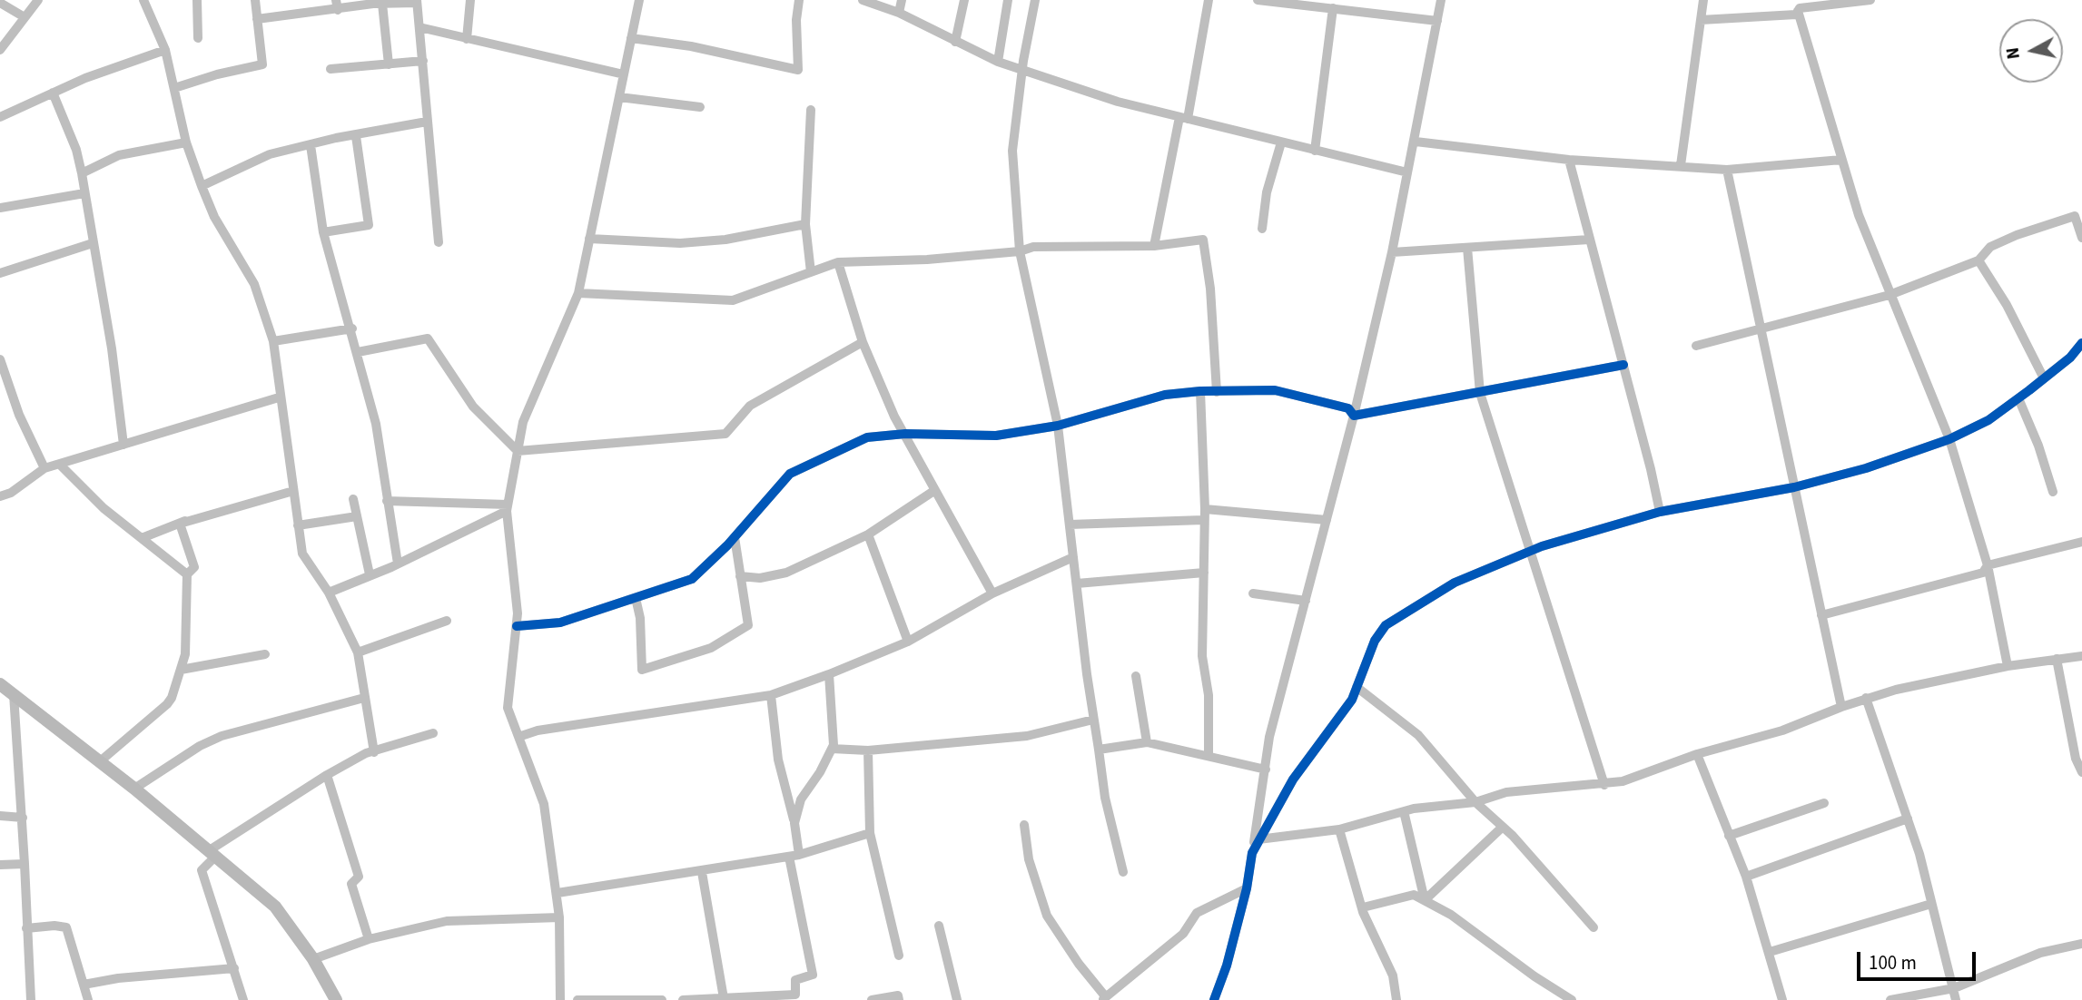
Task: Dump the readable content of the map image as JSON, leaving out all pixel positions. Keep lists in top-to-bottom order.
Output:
{
  "scale_bar": "100 m",
  "north": "left"
}
